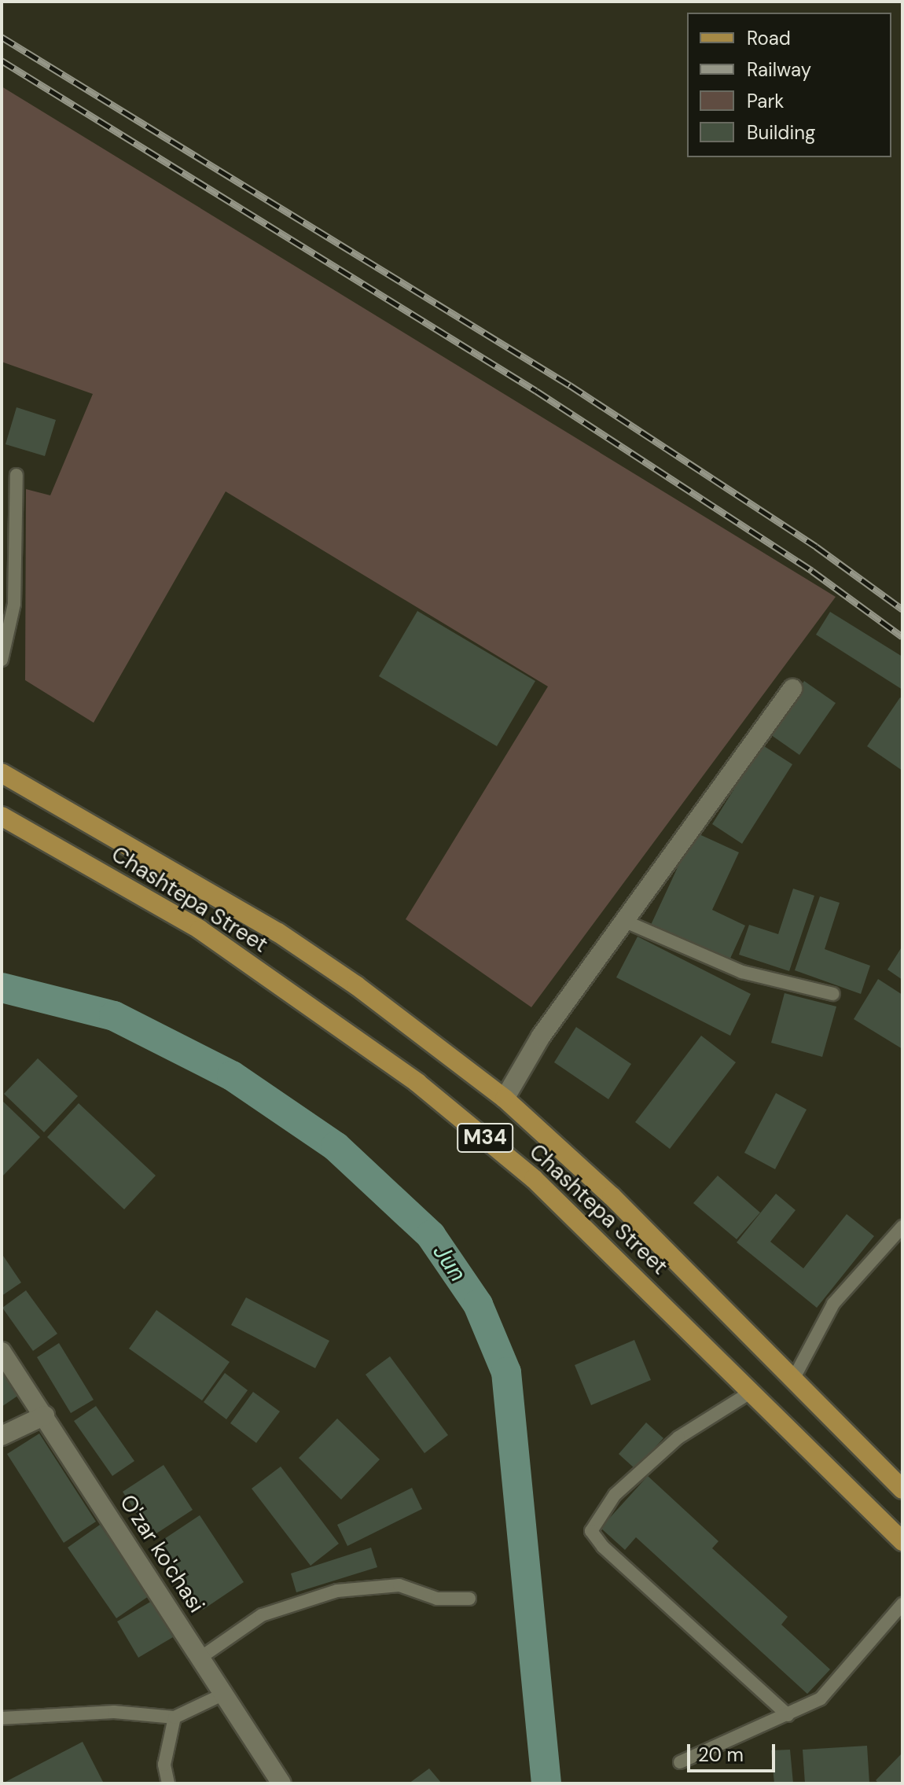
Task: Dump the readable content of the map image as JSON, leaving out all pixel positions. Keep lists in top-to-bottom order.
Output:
{
  "streets": {
    "main road": ["Chashtepa Street", "M34"],
    "street": ["O'zar ko'chasi"]
  },
  "water": ["Jun"],
  "legend": [
    "Road",
    "Railway",
    "Park",
    "Building"
  ],
  "scale_bar": "20 m"
}
